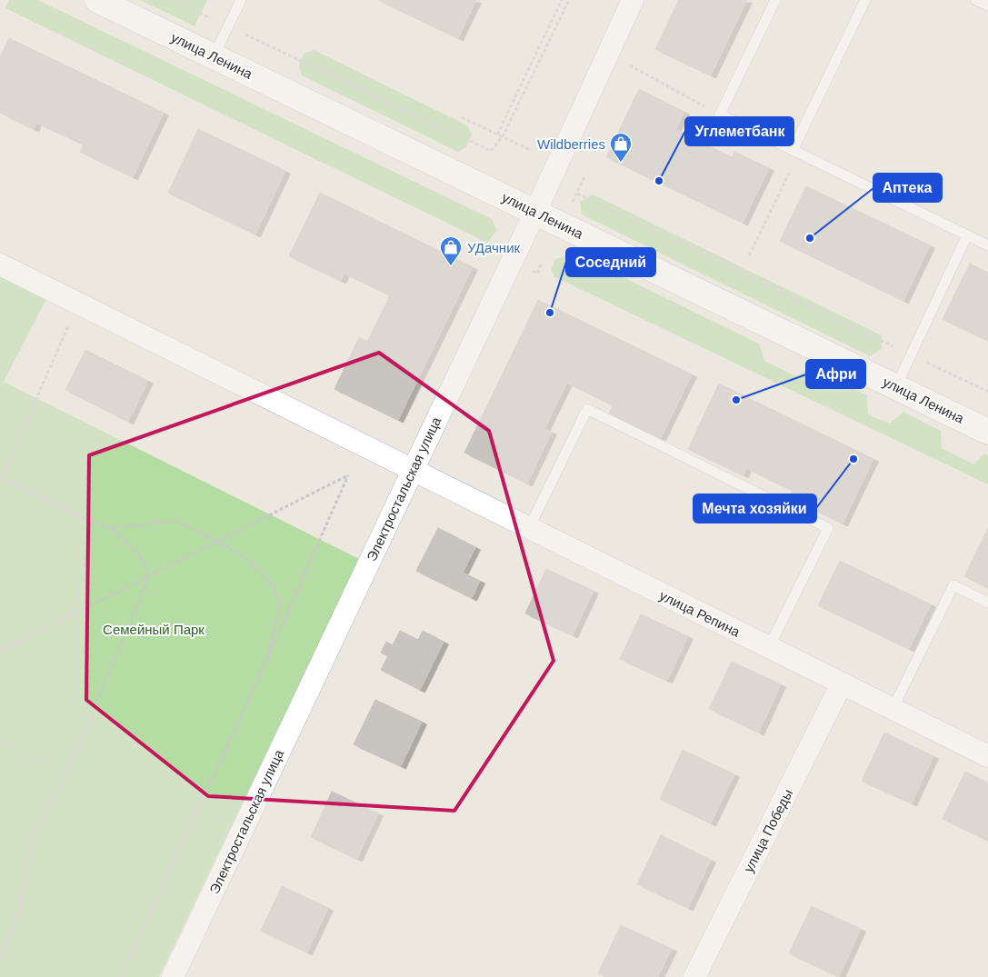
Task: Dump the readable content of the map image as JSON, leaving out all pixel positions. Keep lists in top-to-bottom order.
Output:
{
  "streets": {
    "street": [
      "улица Ленина",
      "Электростальская улица",
      "улица Репина",
      "улица Победы"
    ]
  },
  "crossings": [
    ["улица Ленина", "Электростальская улица"],
    ["Электростальская улица", "улица Репина"],
    ["улица Репина", "улица Победы"]
  ],
  "parks": ["Семейный Парк"],
  "places": {
    "shop": ["Wildberries", "УДачник"],
    "other": [
      "Углеметбанк",
      "Аптека",
      "Соседний",
      "Афри",
      "Мечта хозяйки"
    ]
  }
}
